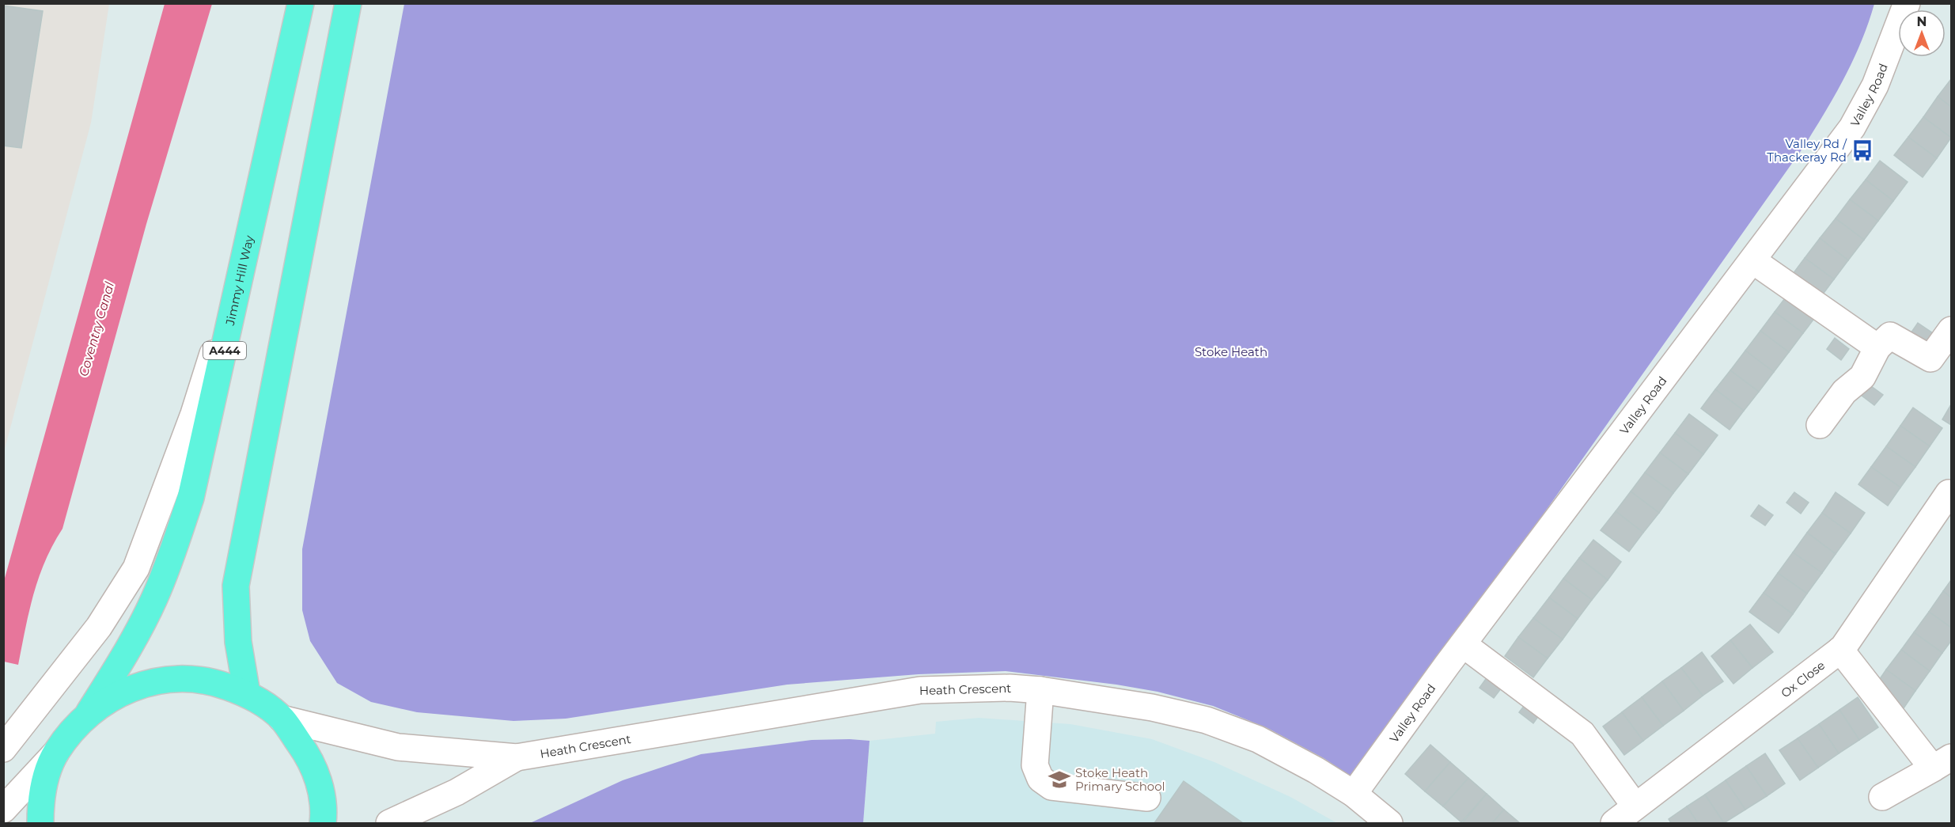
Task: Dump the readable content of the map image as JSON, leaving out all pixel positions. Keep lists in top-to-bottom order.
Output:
{
  "streets": {
    "highway": ["Jimmy Hill Way", "A444"],
    "street": ["Valley Road", "Ox Close", "Heath Crescent"]
  },
  "crossings": [
    ["Valley Road", "Heath Crescent"]
  ],
  "water": ["Coventry Canal"],
  "parks": ["Stoke Heath"],
  "places": {
    "bus stop": ["Valley Rd / Thackeray Rd"],
    "school or university": ["Stoke Heath Primary School"]
  },
  "north": "top"
}
